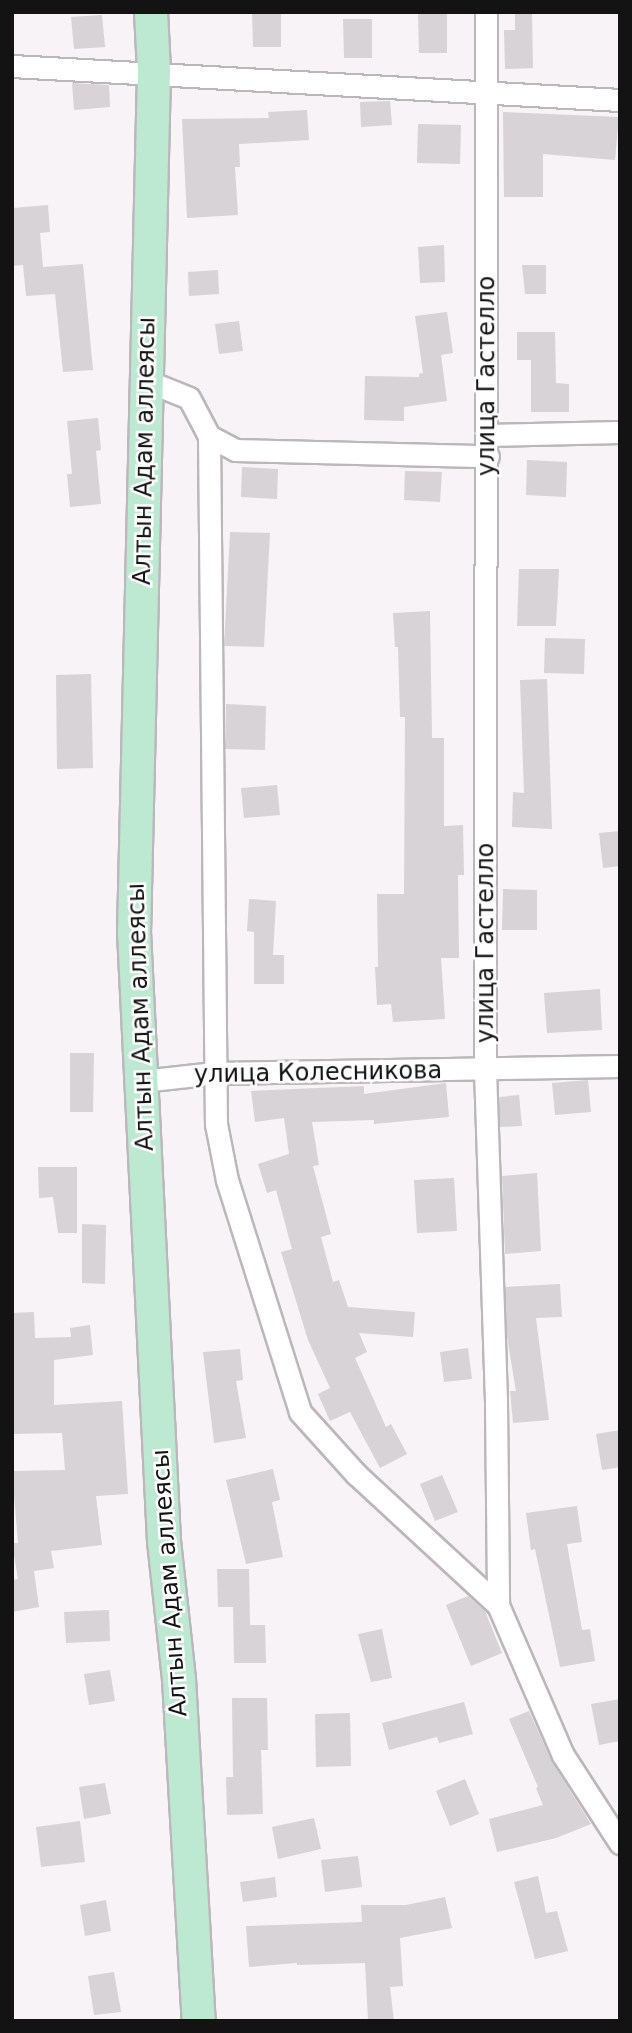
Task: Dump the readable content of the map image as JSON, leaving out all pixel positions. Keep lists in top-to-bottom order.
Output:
{
  "streets": {
    "main road": ["Алтын Адам аллеясы"],
    "street": ["улица Гастелло", "улица Колесникова"]
  },
  "crossings": [
    ["улица Гастелло", "улица Колесникова"],
    ["Алтын Адам аллеясы", "улица Колесникова"]
  ]
}
